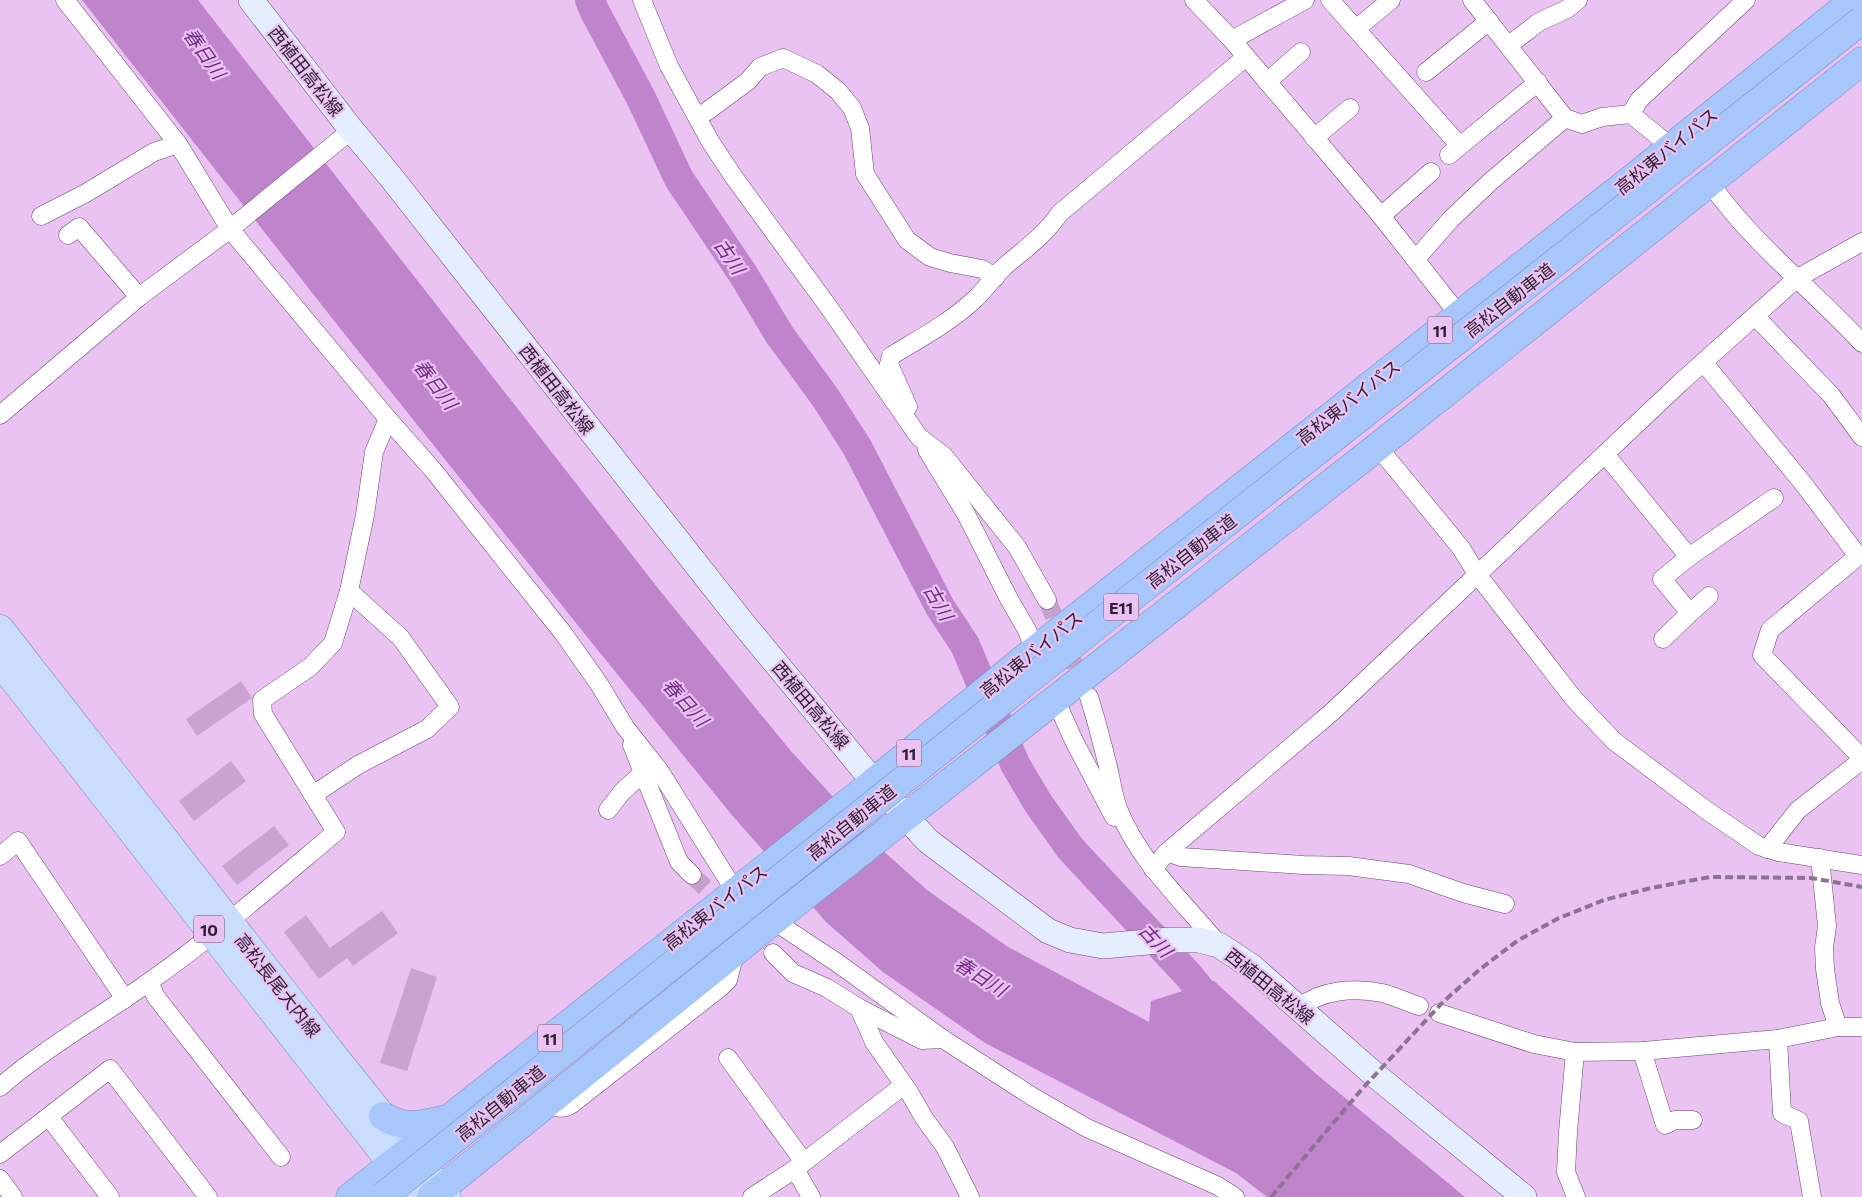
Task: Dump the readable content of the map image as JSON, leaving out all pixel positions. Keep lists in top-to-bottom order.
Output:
{
  "streets": {
    "highway": [
      "高松東バイパス",
      "高松自動車道",
      "11",
      "E11"
    ],
    "main road": ["西植田高松線", "10", "高松長尾大内線"]
  },
  "crossings": [
    ["西植田高松線", "高松東バイパス"],
    ["高松東バイパス", "高松長尾大内線"]
  ],
  "water": ["春日川", "古川"]
}
